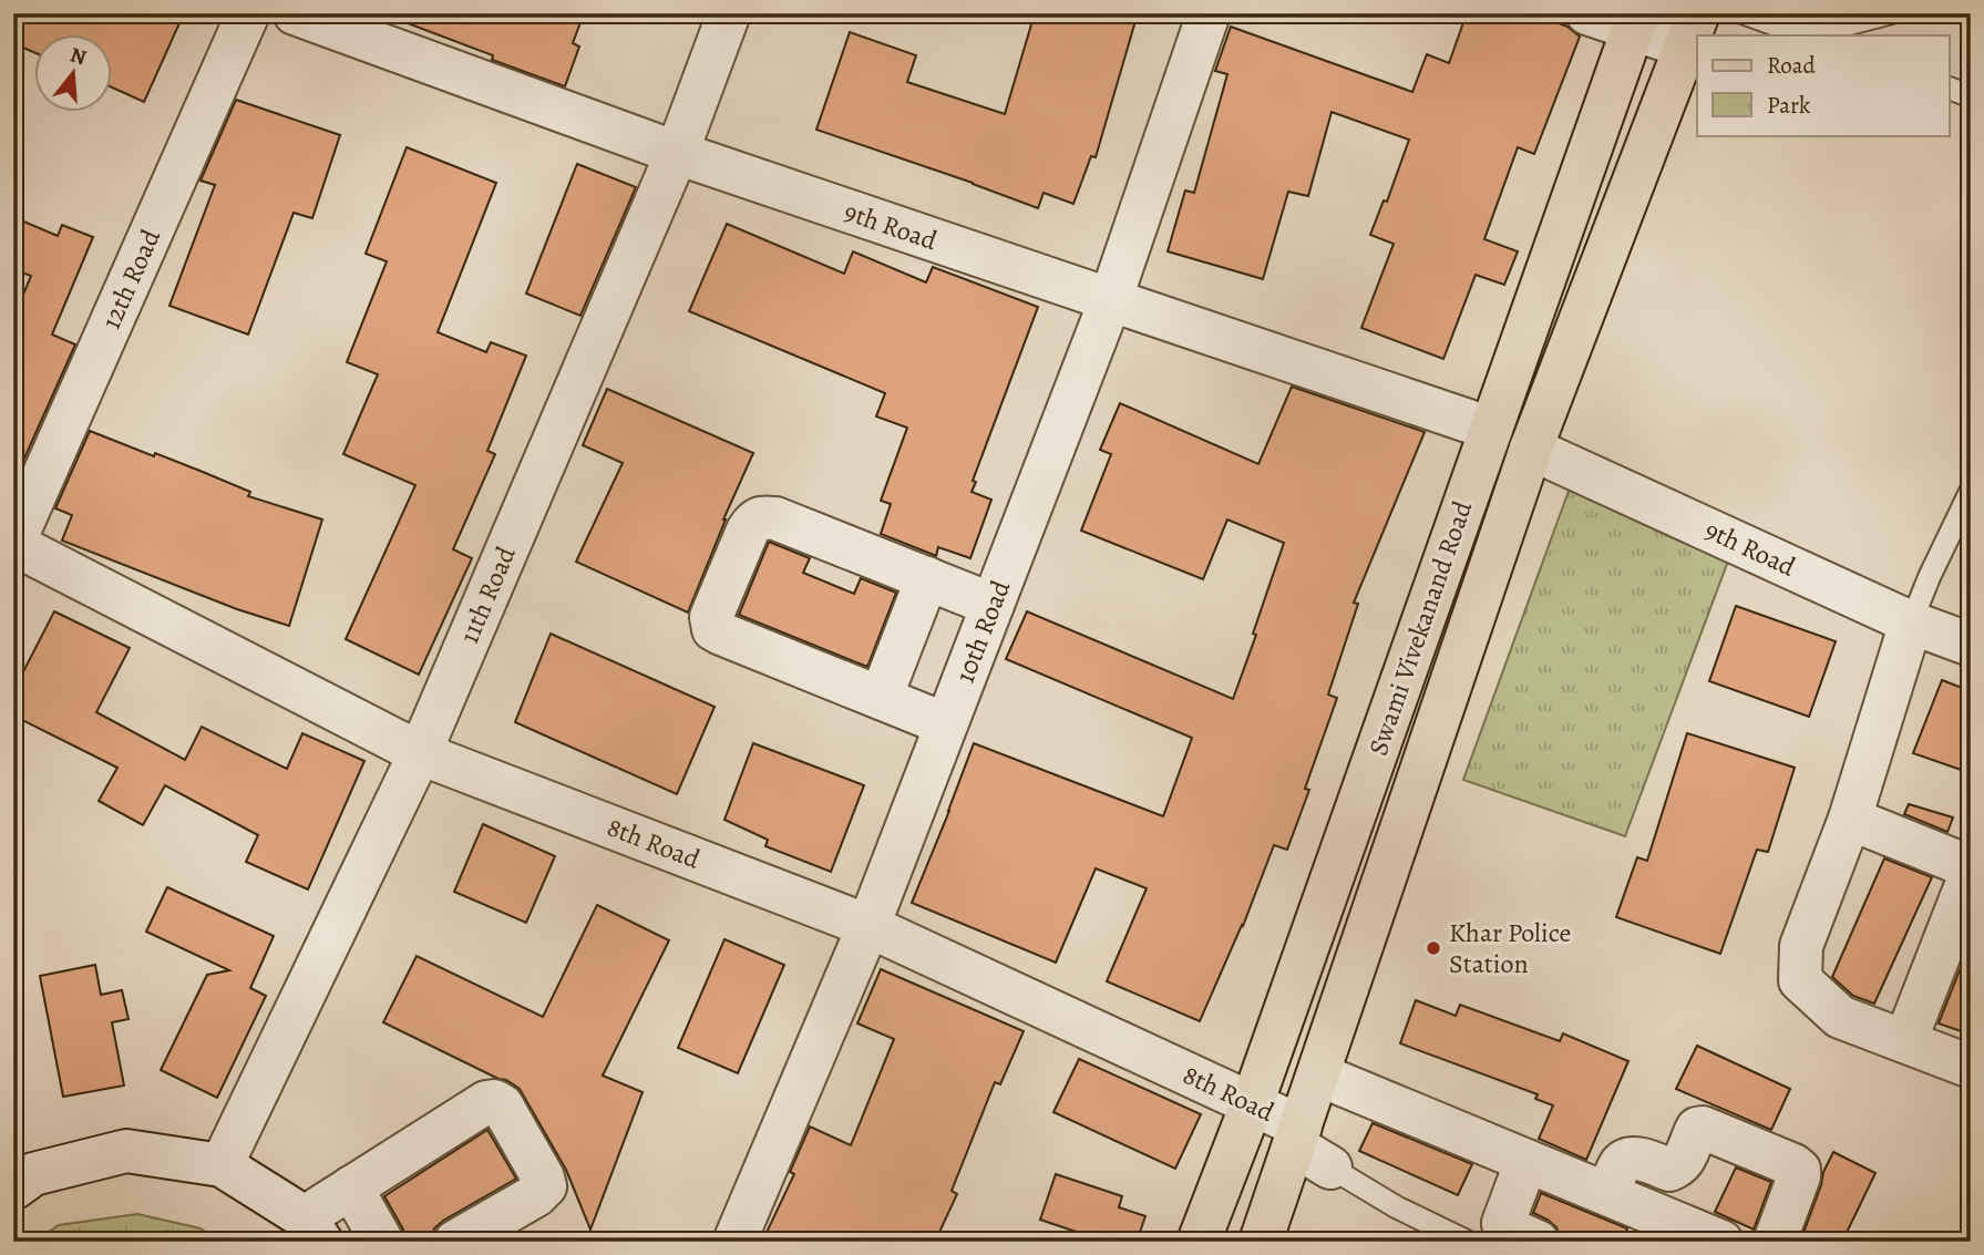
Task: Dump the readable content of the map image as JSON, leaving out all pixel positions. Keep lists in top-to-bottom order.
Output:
{
  "streets": {
    "main road": ["Swami Vivekanand Road"],
    "street": [
      "9th Road",
      "12th Road",
      "11th Road",
      "10th Road",
      "8th Road"
    ]
  },
  "crossings": [
    ["9th Road", "11th Road"],
    ["9th Road", "Swami Vivekanand Road"],
    ["9th Road", "10th Road"],
    ["12th Road", "8th Road"],
    ["11th Road", "8th Road"],
    ["Swami Vivekanand Road", "8th Road"],
    ["10th Road", "8th Road"]
  ],
  "places": ["Khar Police Station"],
  "legend": ["Road", "Park"],
  "north": "top"
}
